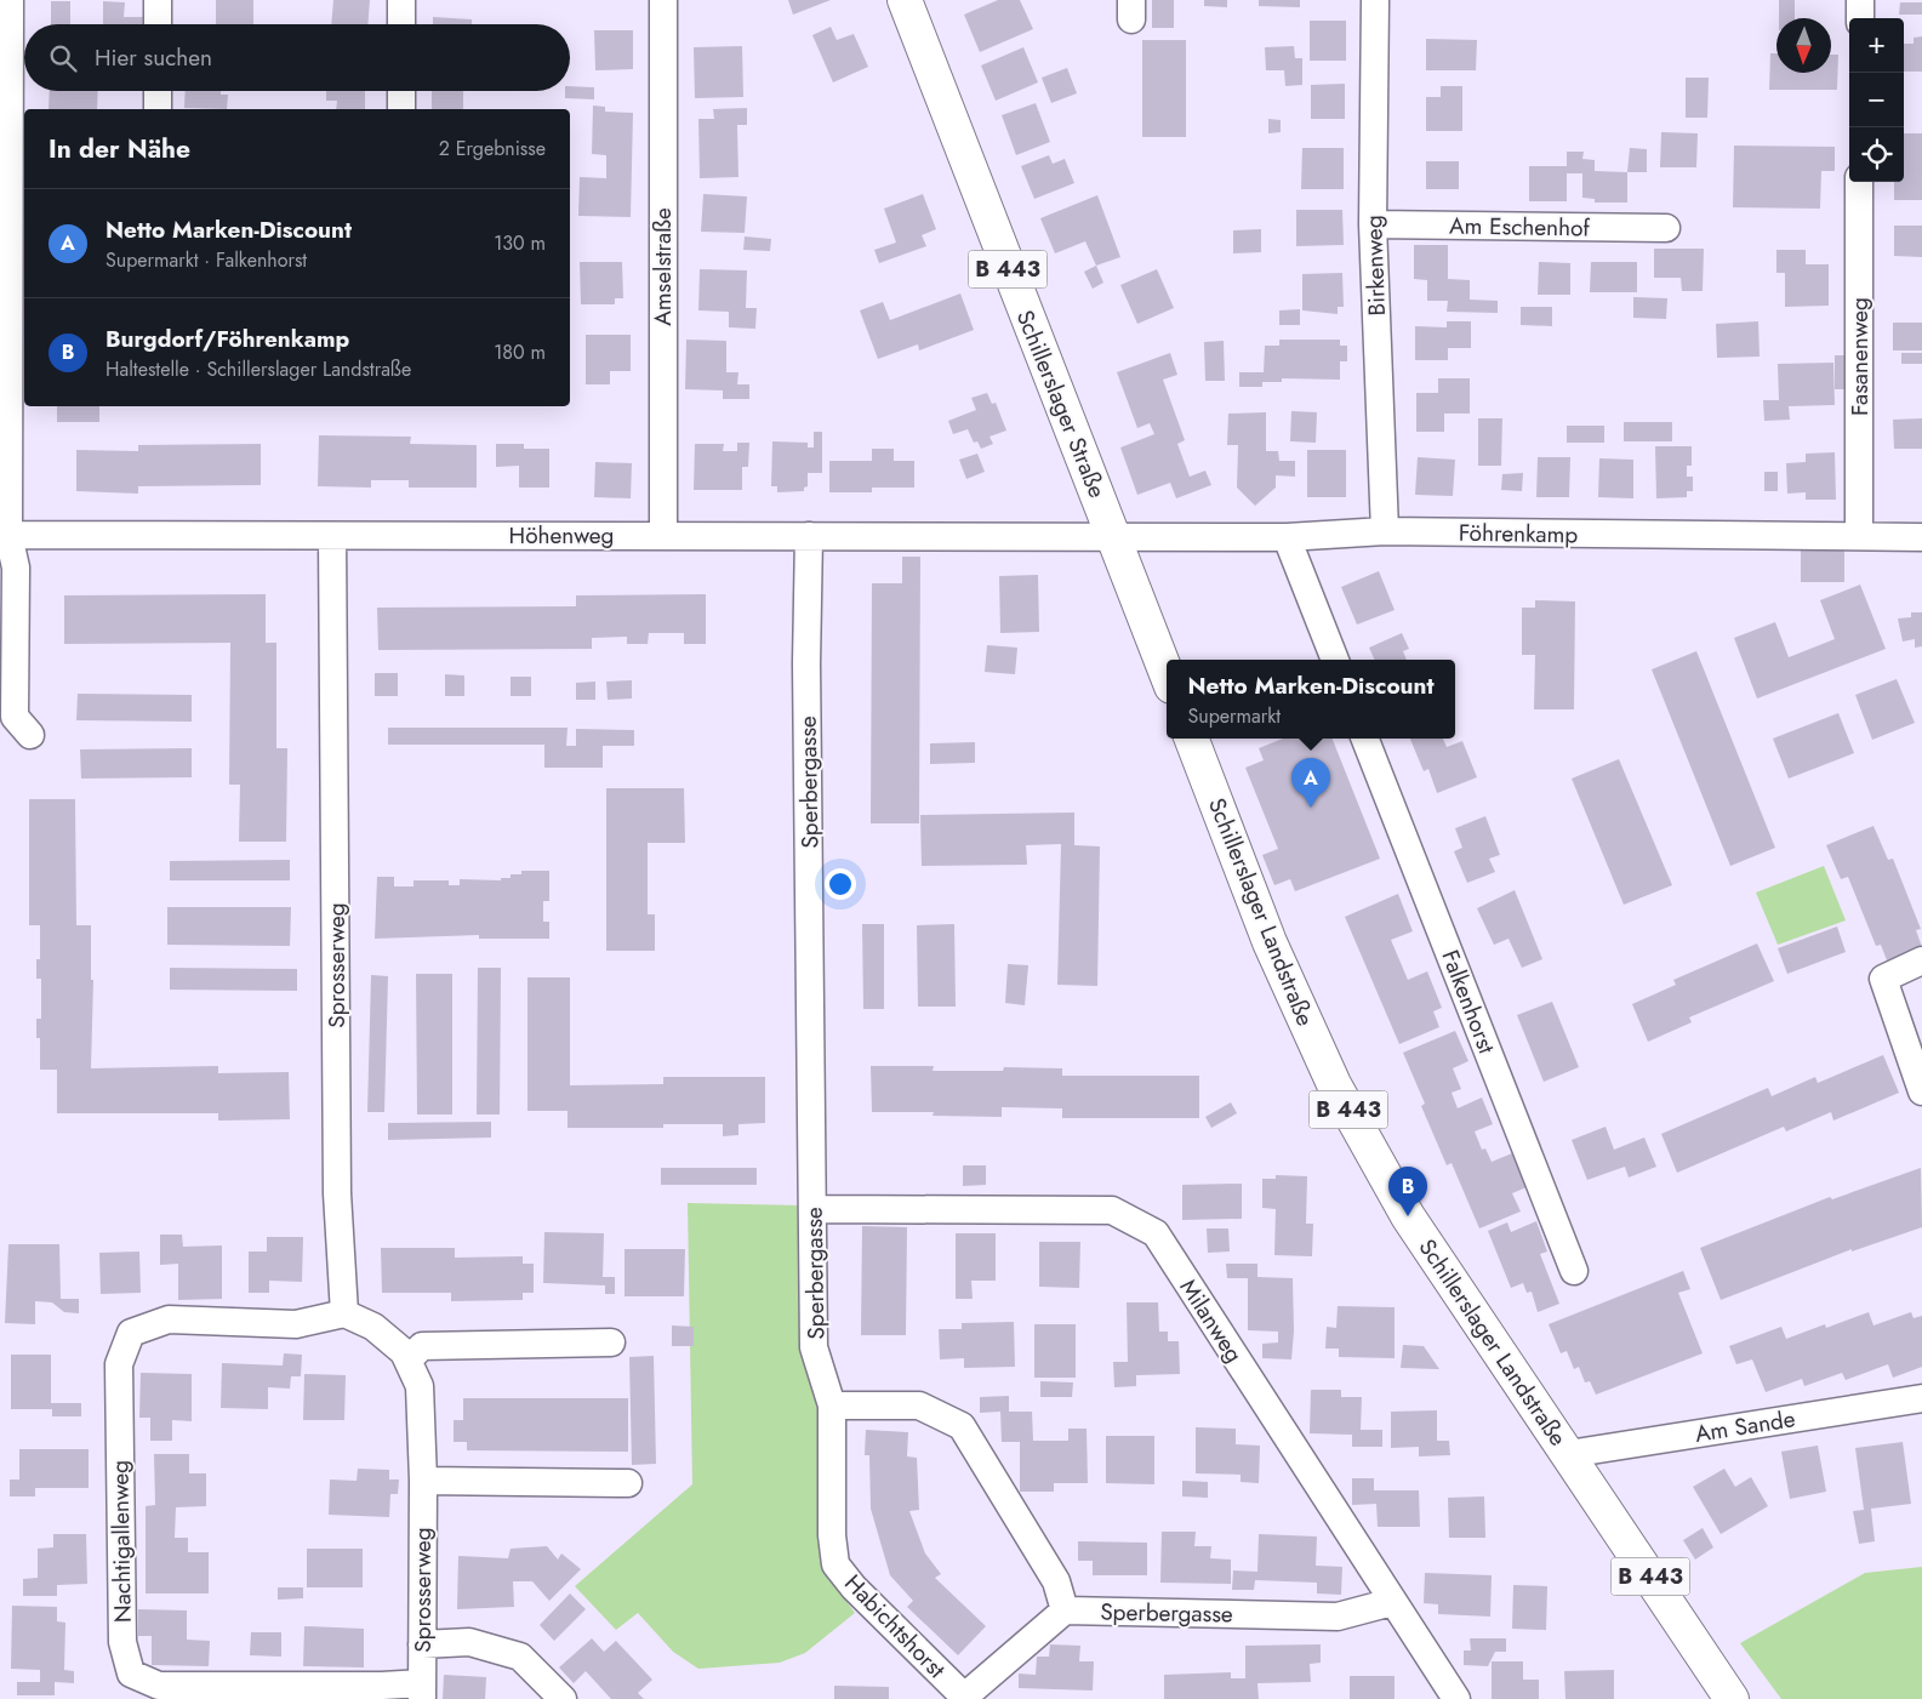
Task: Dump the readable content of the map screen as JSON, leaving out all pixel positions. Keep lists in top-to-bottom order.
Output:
{
  "streets": {
    "main road": ["B 443", "Schillerslager Straße", "Schillerslager Landstraße"],
    "street": [
      "Am Eschenhof",
      "Birkenweg",
      "Amselstraße",
      "Fasanenweg",
      "Föhrenkamp",
      "Höhenweg",
      "Sperbergasse",
      "Sprosserweg",
      "Falkenhorst",
      "Milanweg",
      "Am Sande",
      "Nachtigallenweg",
      "Habichtshorst"
    ]
  },
  "crossings": [
    ["Am Eschenhof", "Birkenweg"],
    ["Birkenweg", "Föhrenkamp"],
    ["Amselstraße", "Höhenweg"],
    ["B 443", "Schillerslager Straße"],
    ["B 443", "Föhrenkamp"],
    ["B 443", "Höhenweg"],
    ["Fasanenweg", "Föhrenkamp"],
    ["Schillerslager Straße", "Föhrenkamp"],
    ["Schillerslager Straße", "Höhenweg"],
    ["Föhrenkamp", "Höhenweg"],
    ["Höhenweg", "Sperbergasse"],
    ["Höhenweg", "Sprosserweg"],
    ["Sperbergasse", "Milanweg"],
    ["Sperbergasse", "Habichtshorst"],
    ["Schillerslager Landstraße", "Am Sande"],
    ["Sprosserweg", "Nachtigallenweg"]
  ],
  "north": "bottom",
  "page": {
    "map_buttons": ["+", "−"],
    "search": "Hier suchen",
    "heading": ["In der Nähe", "2 Ergebnisse"],
    "list": [
      {
        "mark": "A",
        "name": "Netto Marken-Discount",
        "note": "Supermarkt · Falkenhorst",
        "value": "130 m"
      },
      {
        "mark": "B",
        "name": "Burgdorf/Föhrenkamp",
        "note": "Haltestelle · Schillerslager Landstraße",
        "value": "180 m"
      }
    ],
    "popup": ["Netto Marken-Discount", "Supermarkt"],
    "pins": ["A", "B"]
  }
}
